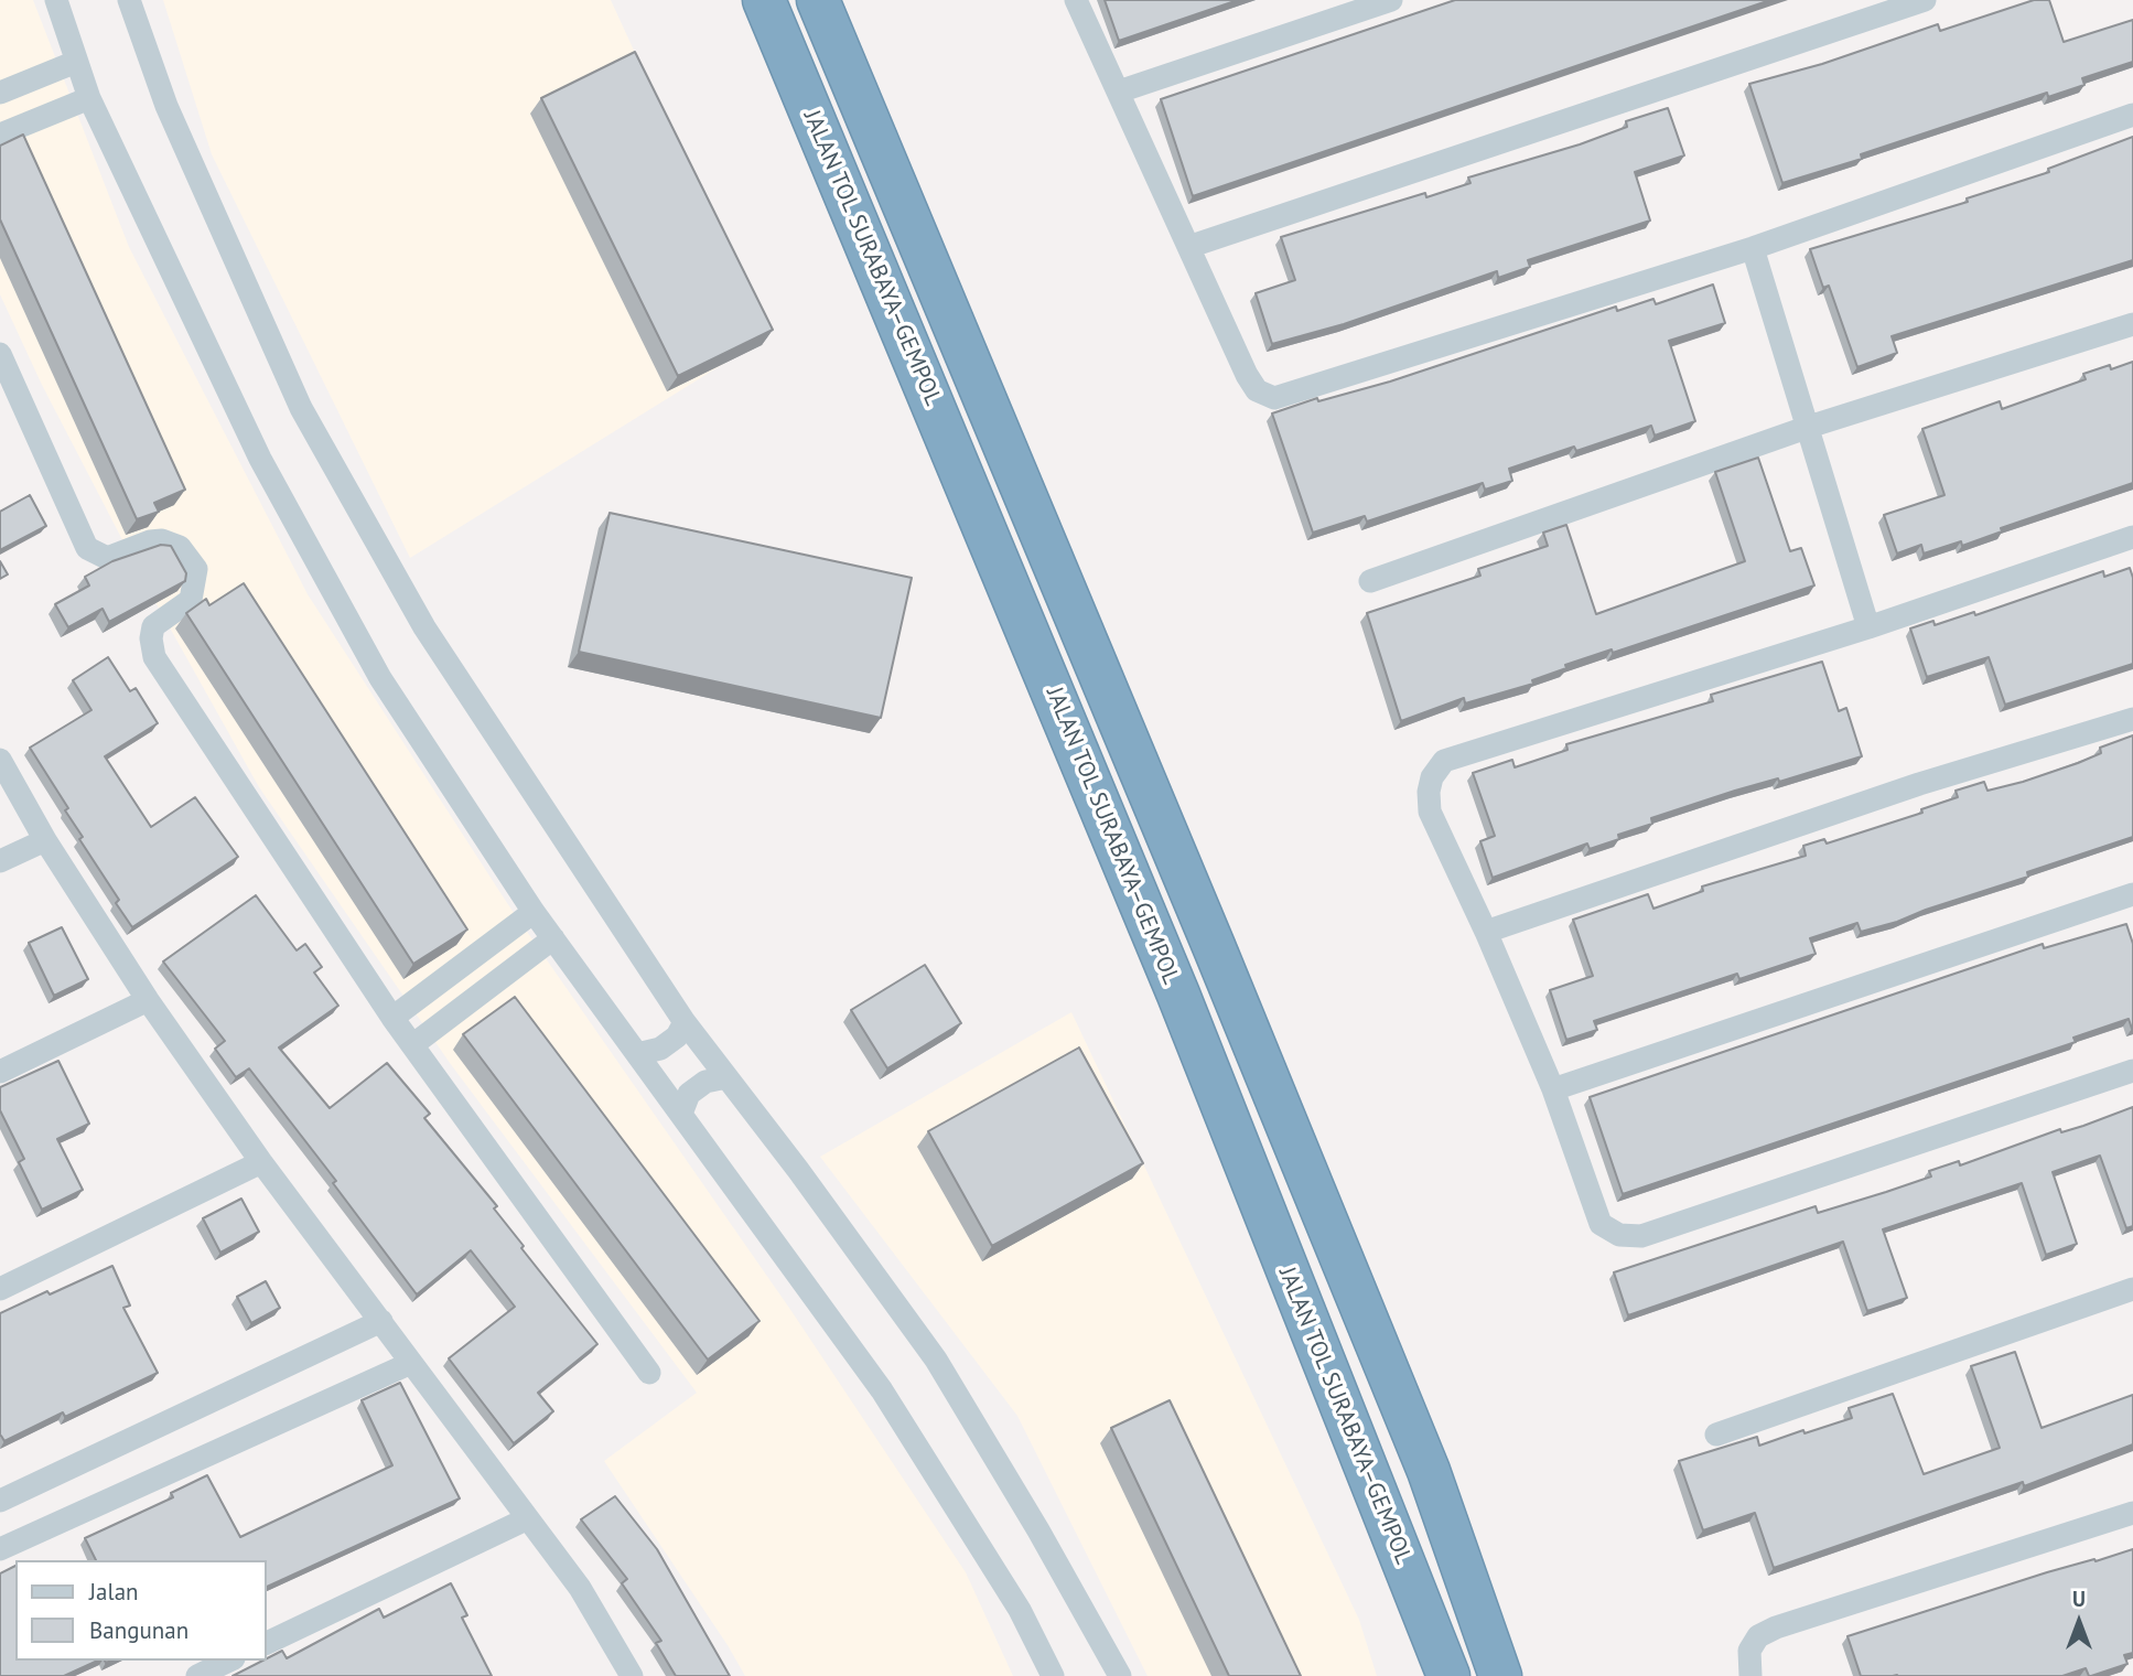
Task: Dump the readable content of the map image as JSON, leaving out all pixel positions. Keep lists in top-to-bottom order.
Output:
{
  "streets": {
    "highway": ["JALAN TOL SURABAYA–GEMPOL"]
  },
  "legend": ["Jalan", "Bangunan"],
  "north": "top"
}
